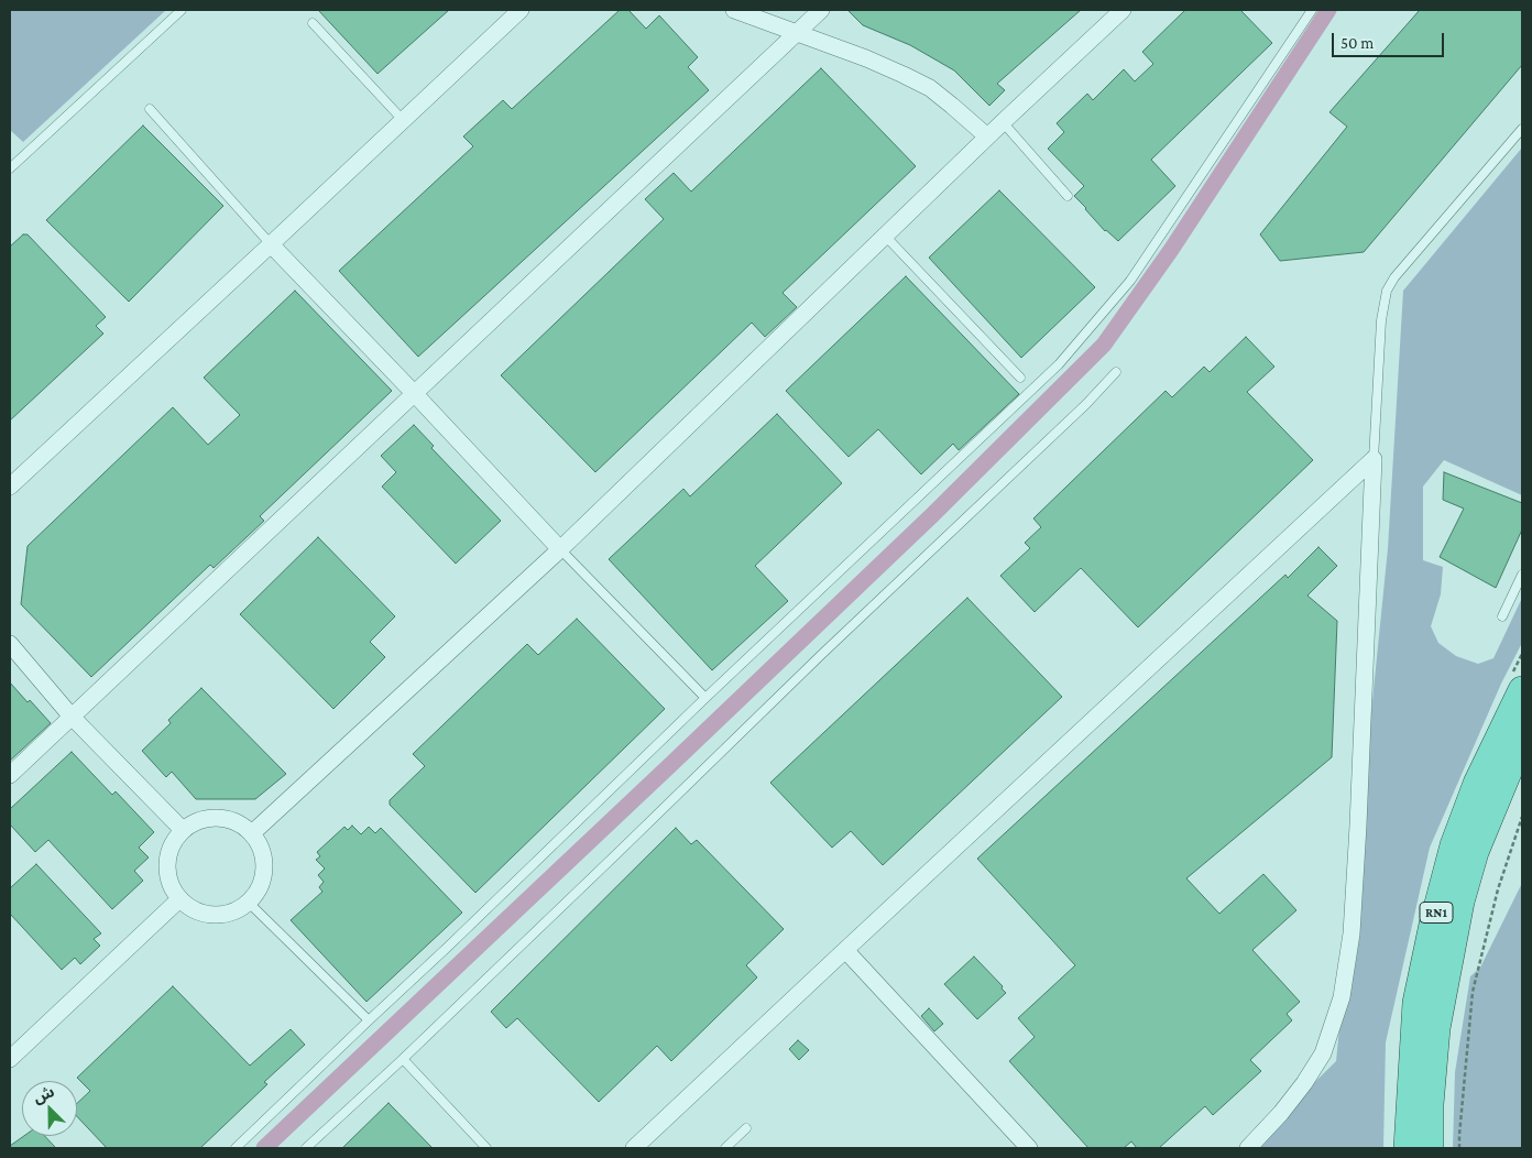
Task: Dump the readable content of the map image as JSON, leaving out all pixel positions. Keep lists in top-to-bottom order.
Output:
{
  "streets": {
    "highway": ["RN1"]
  },
  "scale_bar": "50 m",
  "north": "top left"
}
